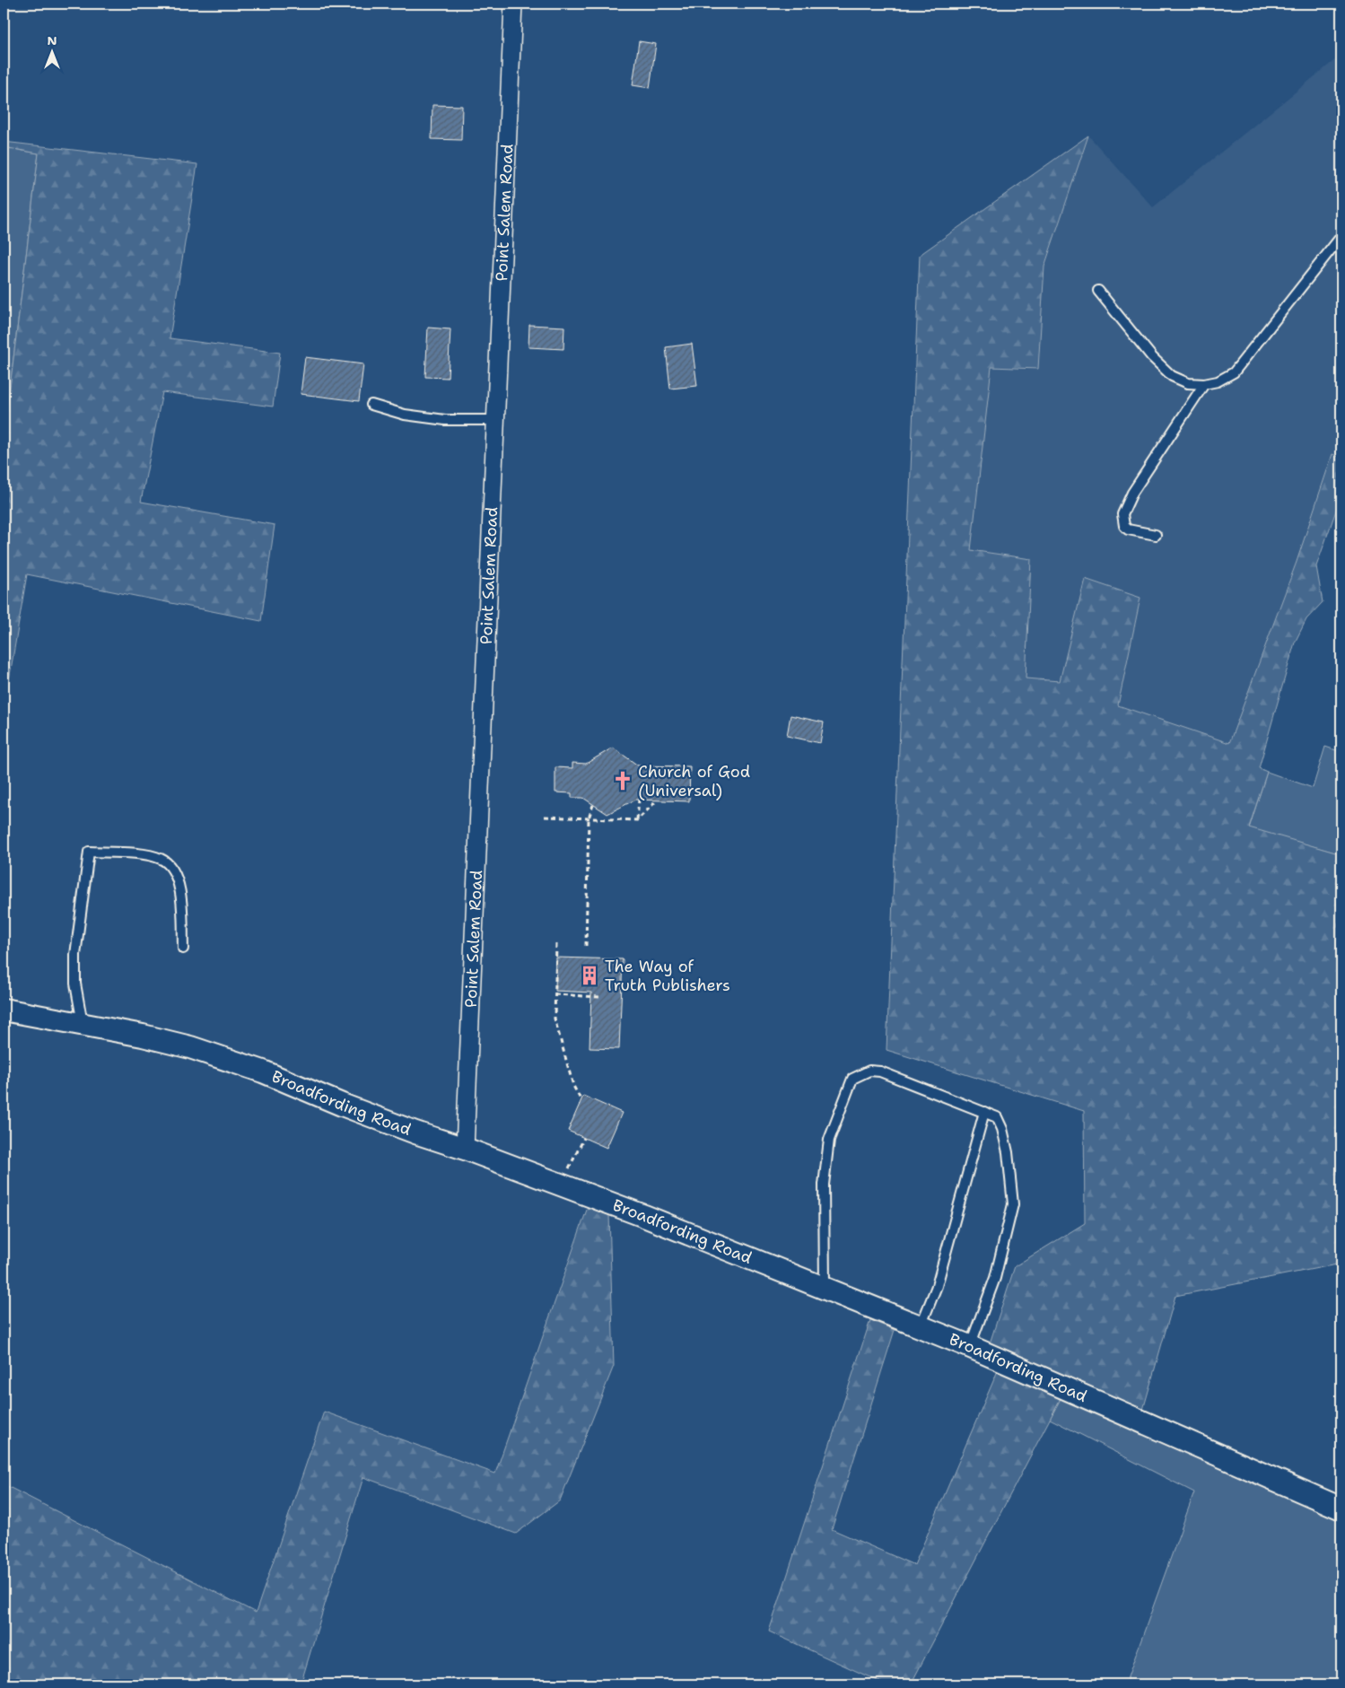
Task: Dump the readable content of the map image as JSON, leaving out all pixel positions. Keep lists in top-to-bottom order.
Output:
{
  "streets": {
    "street": ["Point Salem Road", "Broadfording Road"]
  },
  "crossings": [
    ["Point Salem Road", "Broadfording Road"]
  ],
  "places": {
    "church": ["Church of God (Universal)"],
    "building": ["The Way of Truth Publishers"]
  },
  "north": "top"
}
